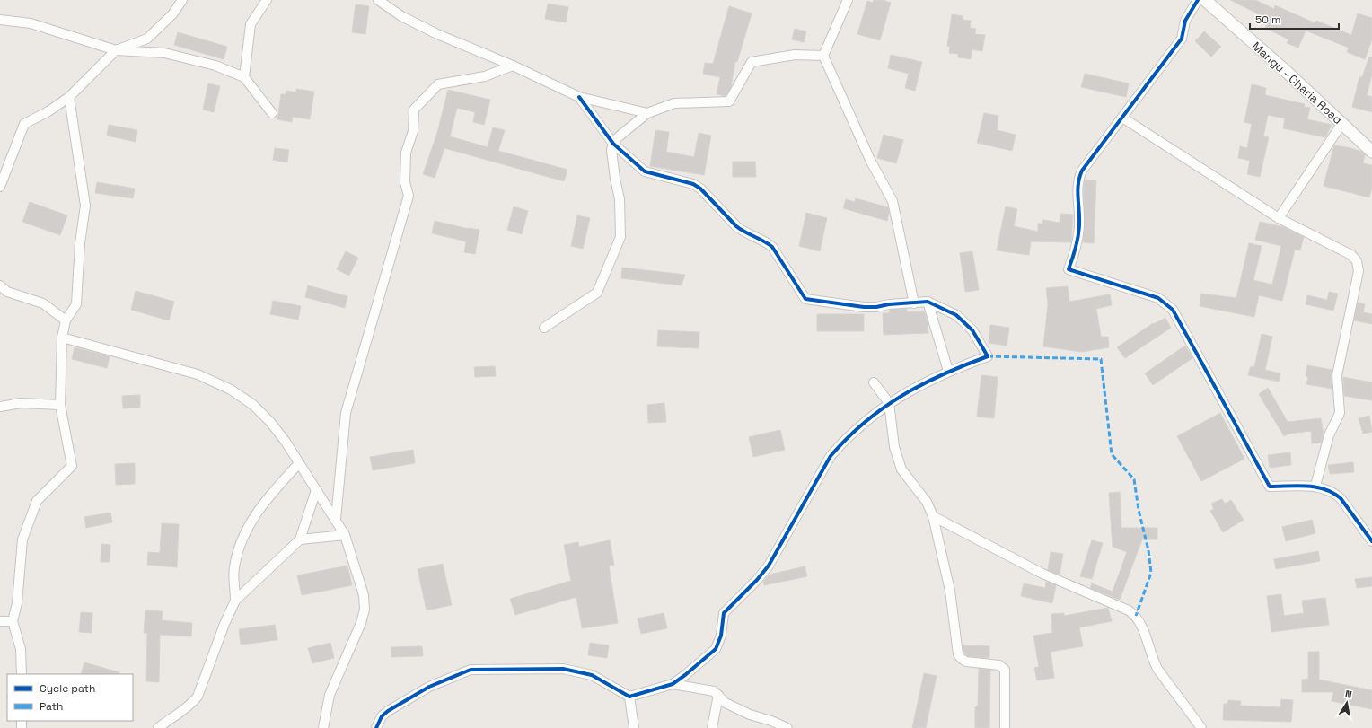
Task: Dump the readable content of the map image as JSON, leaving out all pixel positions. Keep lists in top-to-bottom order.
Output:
{
  "streets": {
    "street": ["Mangu - Charia Road"]
  },
  "legend": ["Cycle path", "Path"],
  "scale_bar": "50 m",
  "north": "top"
}
